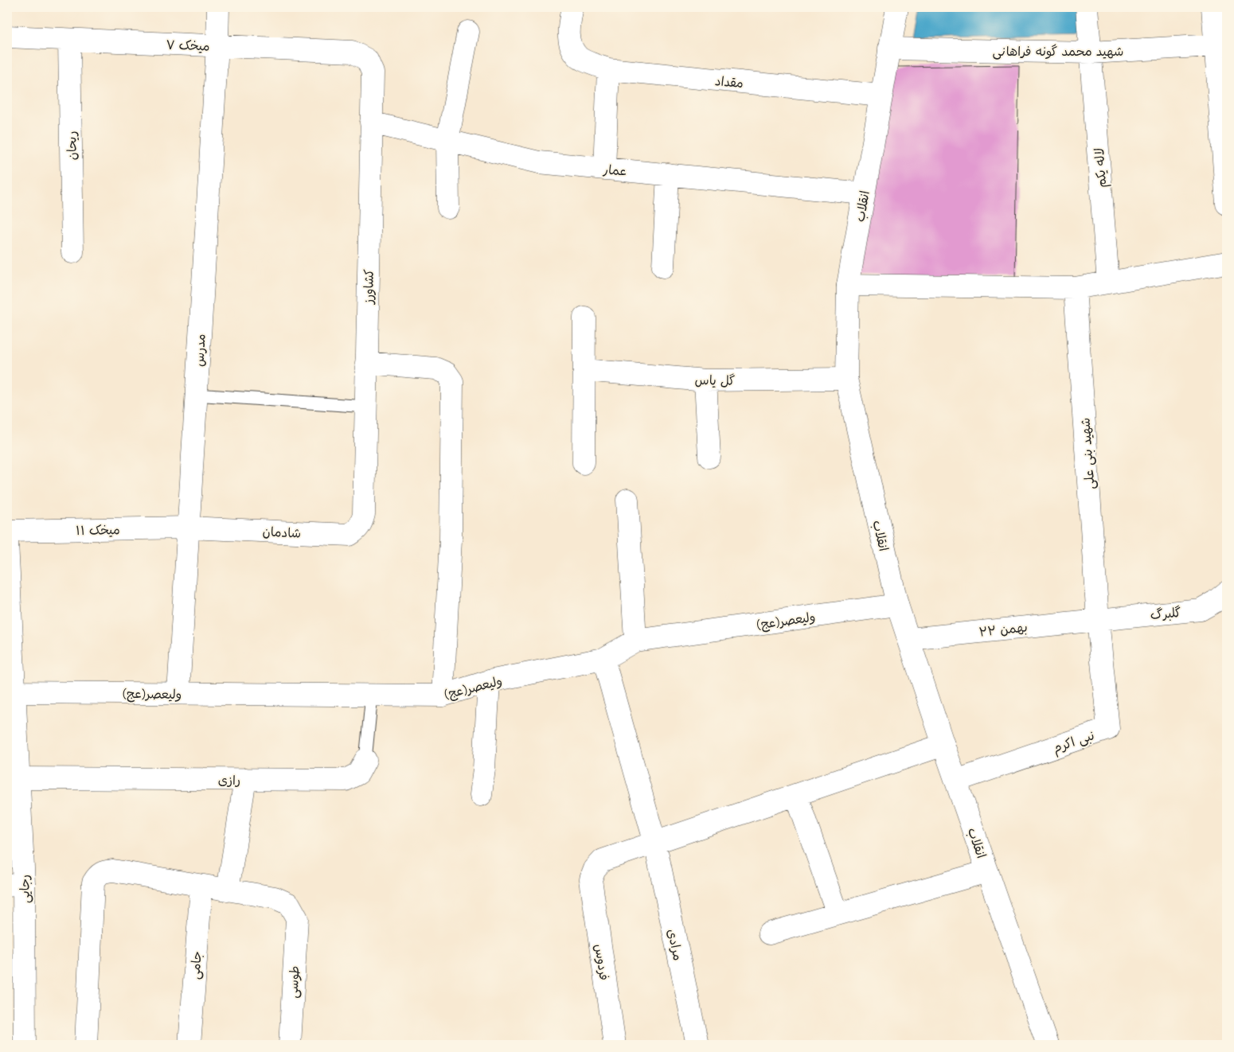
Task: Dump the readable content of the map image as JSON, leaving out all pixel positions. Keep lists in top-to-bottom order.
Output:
{
  "streets": {
    "street": [
      "میخک ۷",
      "شهید محمد گونه فراهانی",
      "مقداد",
      "ریحان",
      "لاله یکم",
      "عمار",
      "انقلاب",
      "کشاورز",
      "مدرس",
      "گل یاس",
      "شهید بنی علی",
      "میخک ۱۱",
      "شادمان",
      "گلبرگ",
      "ولیعصر(عج)",
      "۲۲ بهمن",
      "نبی اکرم",
      "رازی",
      "رجایی",
      "مرادی",
      "فردوس",
      "جامی",
      "طوسی"
    ]
  },
  "crossings": [
    ["میخک ۷", "ریحان"],
    ["میخک ۷", "کشاورز"],
    ["میخک ۷", "مدرس"],
    ["شهید محمد گونه فراهانی", "لاله یکم"],
    ["شهید محمد گونه فراهانی", "انقلاب"],
    ["مقداد", "انقلاب"],
    ["عمار", "انقلاب"],
    ["عمار", "کشاورز"],
    ["انقلاب", "گل یاس"],
    ["انقلاب", "ولیعصر(عج)"],
    ["انقلاب", "۲۲ بهمن"],
    ["انقلاب", "نبی اکرم"],
    ["کشاورز", "شادمان"],
    ["مدرس", "میخک ۱۱"],
    ["مدرس", "شادمان"],
    ["مدرس", "ولیعصر(عج)"],
    ["شهید بنی علی", "گلبرگ"],
    ["شهید بنی علی", "۲۲ بهمن"],
    ["شهید بنی علی", "نبی اکرم"],
    ["میخک ۱۱", "شادمان"],
    ["گلبرگ", "۲۲ بهمن"],
    ["گلبرگ", "نبی اکرم"],
    ["ولیعصر(عج)", "رازی"],
    ["ولیعصر(عج)", "رجایی"],
    ["ولیعصر(عج)", "مرادی"],
    ["۲۲ بهمن", "نبی اکرم"],
    ["رازی", "رجایی"],
    ["مرادی", "فردوس"]
  ]
}
